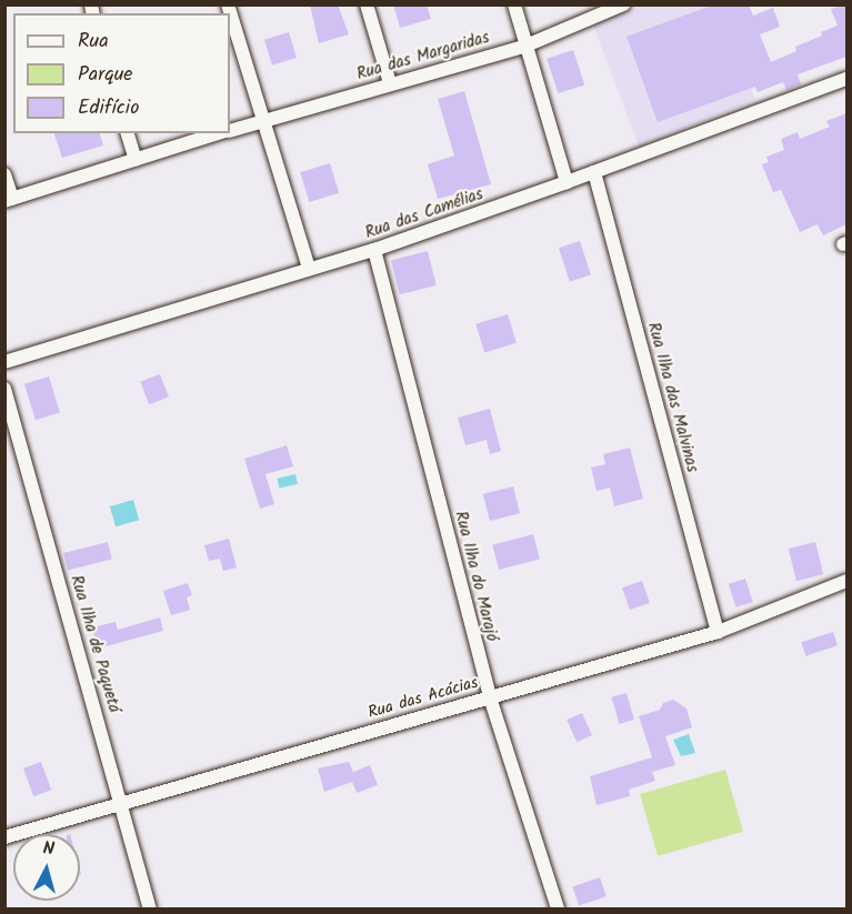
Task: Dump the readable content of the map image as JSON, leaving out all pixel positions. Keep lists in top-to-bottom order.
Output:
{
  "streets": {
    "street": [
      "Rua das Margaridas",
      "Rua das Camélias",
      "Rua Ilha das Malvinas",
      "Rua Ilha do Marajó",
      "Rua Ilha de Paquetá",
      "Rua das Acácias"
    ]
  },
  "crossings": [
    ["Rua das Camélias", "Rua Ilha das Malvinas"],
    ["Rua das Camélias", "Rua Ilha do Marajó"],
    ["Rua Ilha das Malvinas", "Rua das Acácias"],
    ["Rua Ilha do Marajó", "Rua das Acácias"],
    ["Rua Ilha de Paquetá", "Rua das Acácias"]
  ],
  "legend": ["Rua", "Parque", "Edifício"],
  "north": "top"
}
